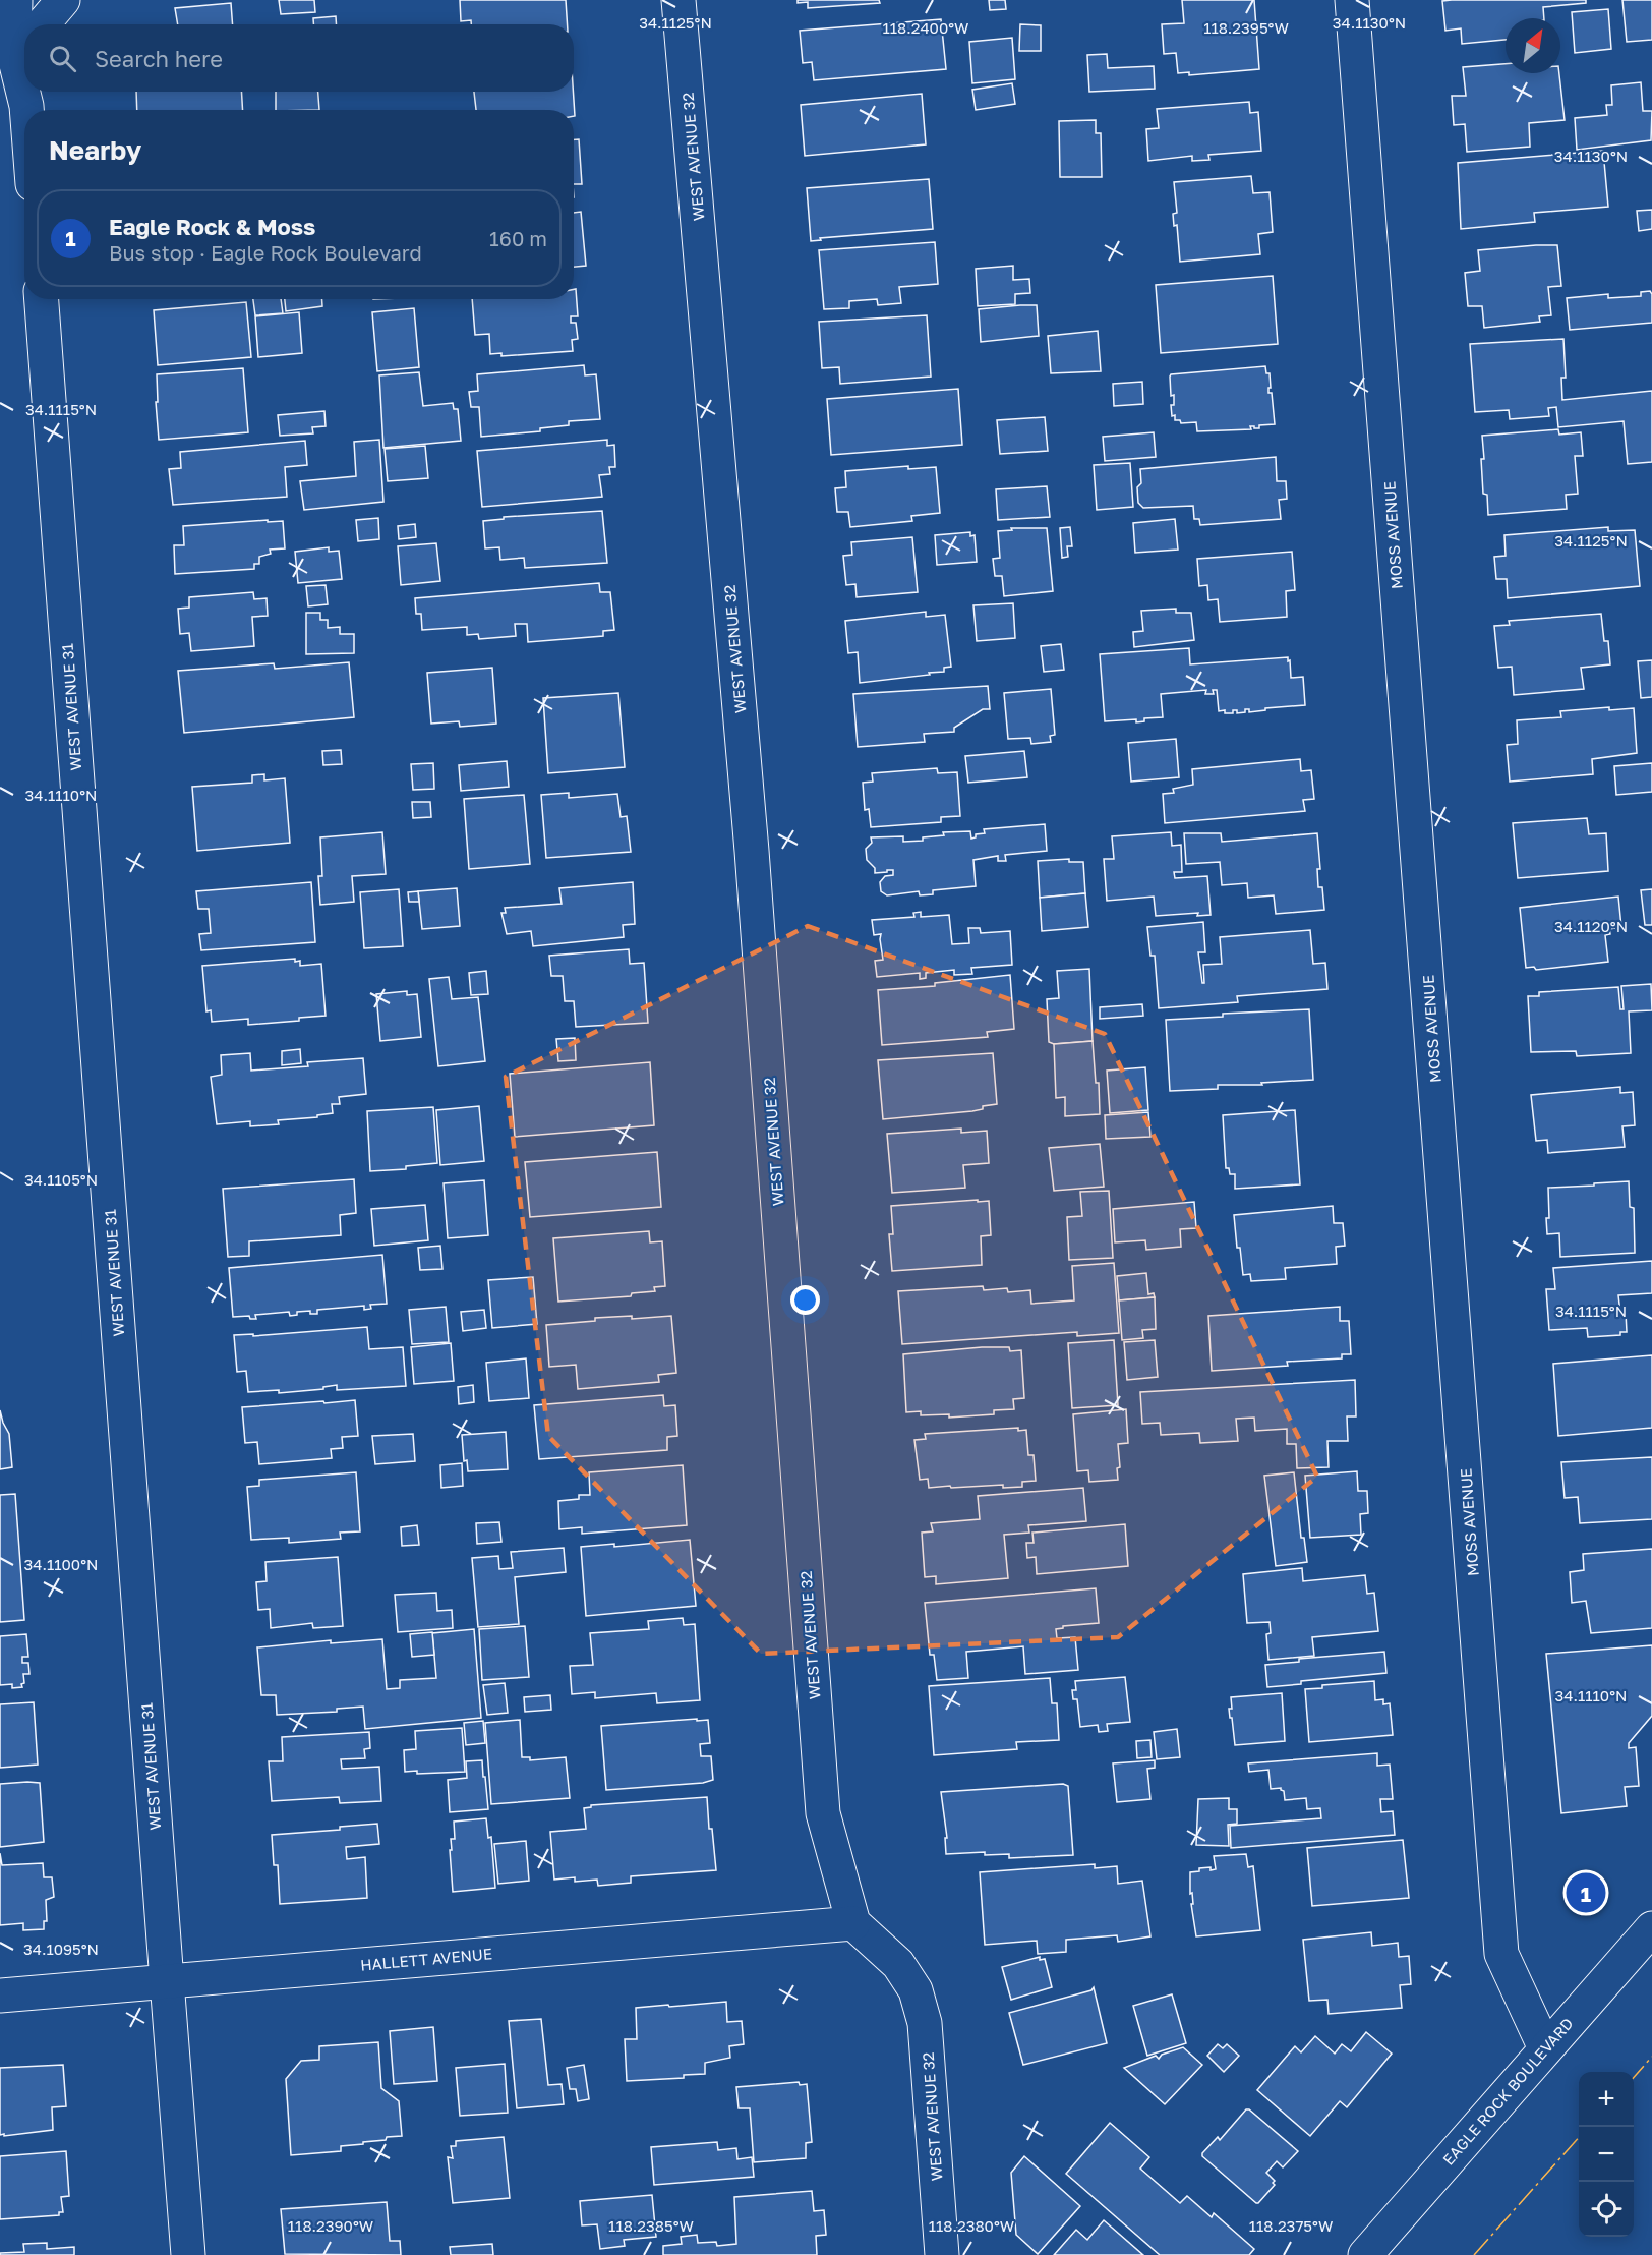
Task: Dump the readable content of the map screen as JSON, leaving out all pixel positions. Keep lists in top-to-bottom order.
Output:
{
  "streets": {
    "street": [
      "WEST AVENUE 32",
      "MOSS AVENUE",
      "WEST AVENUE 31",
      "HALLETT AVENUE",
      "EAGLE ROCK BOULEVARD"
    ]
  },
  "crossings": [
    ["WEST AVENUE 32", "HALLETT AVENUE"],
    ["MOSS AVENUE", "EAGLE ROCK BOULEVARD"],
    ["WEST AVENUE 31", "HALLETT AVENUE"]
  ],
  "north": "top right",
  "page": {
    "search": "Search here",
    "heading": "Nearby",
    "list": [
      {
        "mark": "1",
        "name": "Eagle Rock & Moss",
        "note": "Bus stop · Eagle Rock Boulevard",
        "value": "160 m"
      }
    ],
    "pins": "1",
    "map_buttons": ["+", "−"]
  },
  "coordinates": [
    "34.1125°N",
    "34.1130°N",
    "118.2400°W",
    "118.2395°W",
    "34.1115°N",
    "34.1110°N",
    "34.1120°N",
    "34.1105°N",
    "34.1100°N",
    "34.1095°N",
    "118.2390°W",
    "118.2385°W",
    "118.2380°W",
    "118.2375°W"
  ]
}
